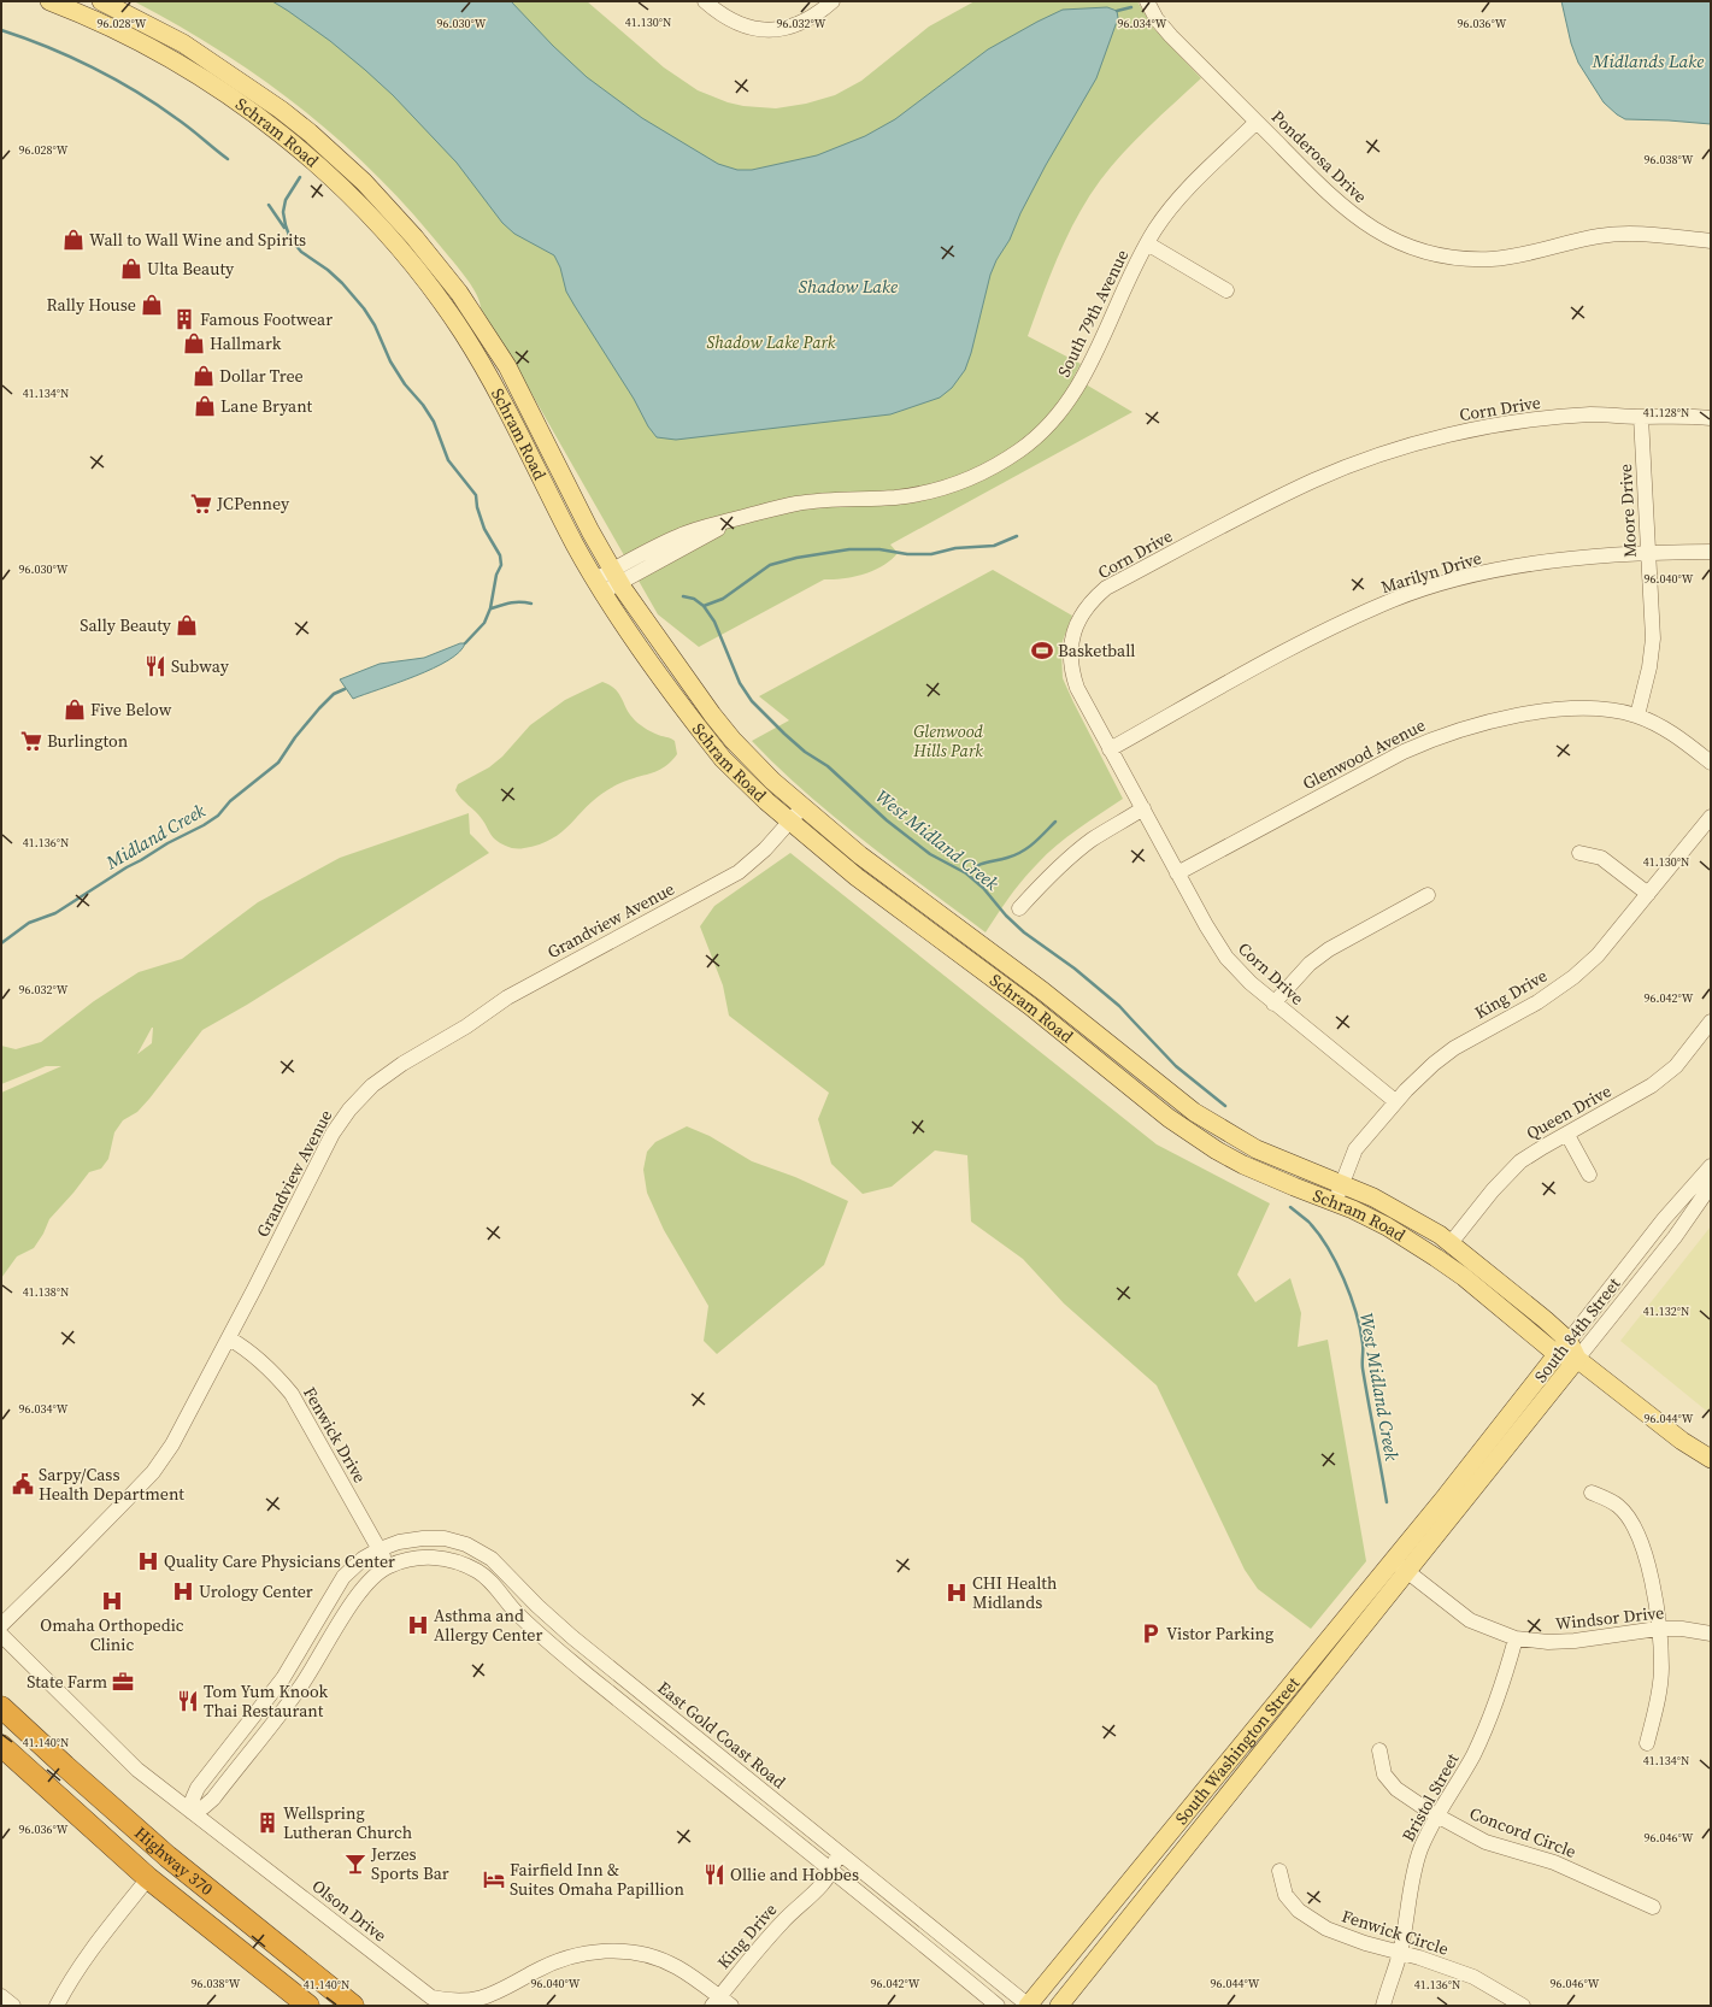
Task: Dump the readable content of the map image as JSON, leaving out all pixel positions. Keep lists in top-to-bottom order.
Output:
{
  "streets": {
    "highway": ["Highway 370"],
    "main road": ["Schram Road", "South 84th Street", "South Washington Street"],
    "street": [
      "Ponderosa Drive",
      "South 79th Avenue",
      "Corn Drive",
      "Moore Drive",
      "Marilyn Drive",
      "Glenwood Avenue",
      "Grandview Avenue",
      "King Drive",
      "Queen Drive",
      "Fenwick Drive",
      "Windsor Drive",
      "East Gold Coast Road",
      "Bristol Street",
      "Concord Circle",
      "Olson Drive",
      "Fenwick Circle"
    ]
  },
  "crossings": [
    ["Schram Road", "South 79th Avenue"],
    ["Schram Road", "Grandview Avenue"],
    ["Schram Road", "King Drive"],
    ["Schram Road", "Queen Drive"],
    ["Schram Road", "South 84th Street"],
    ["Ponderosa Drive", "South 79th Avenue"],
    ["Corn Drive", "Moore Drive"],
    ["Corn Drive", "Marilyn Drive"],
    ["Corn Drive", "Glenwood Avenue"],
    ["Corn Drive", "King Drive"],
    ["Moore Drive", "Marilyn Drive"],
    ["Moore Drive", "Glenwood Avenue"],
    ["Grandview Avenue", "Fenwick Drive"],
    ["King Drive", "East Gold Coast Road"],
    ["King Drive", "Olson Drive"],
    ["South 84th Street", "South Washington Street"],
    ["Fenwick Drive", "East Gold Coast Road"],
    ["Windsor Drive", "South Washington Street"],
    ["Windsor Drive", "Bristol Street"],
    ["East Gold Coast Road", "South Washington Street"],
    ["East Gold Coast Road", "Olson Drive"],
    ["Bristol Street", "Concord Circle"],
    ["Bristol Street", "Fenwick Circle"]
  ],
  "water": [
    "Midlands Lake",
    "Shadow Lake",
    "Midland Creek",
    "West Midland Creek"
  ],
  "parks": ["Shadow Lake Park", "Glenwood Hills Park"],
  "places": {
    "shop": [
      "Wall to Wall Wine and Spirits",
      "Ulta Beauty",
      "Rally House",
      "Hallmark",
      "Dollar Tree",
      "Lane Bryant",
      "Sally Beauty",
      "Five Below"
    ],
    "building": ["Famous Footwear", "Wellspring Lutheran Church"],
    "supermarket": ["JCPenney", "Burlington"],
    "sports": ["Basketball"],
    "restaurant": ["Subway", "Tom Yum Knook Thai Restaurant", "Ollie and Hobbes"],
    "public building": ["Sarpy/Cass Health Department"],
    "hospital": [
      "Quality Care Physicians Center",
      "Urology Center",
      "CHI Health Midlands",
      "Omaha Orthopedic Clinic",
      "Asthma and Allergy Center"
    ],
    "parking": ["Vistor Parking"],
    "office": ["State Farm"],
    "bar": ["Jerzes Sports Bar"],
    "hotel": ["Fairfield Inn & Suites Omaha Papillion"]
  },
  "coordinates": [
    "41.130°N",
    "96.028°W",
    "96.030°W",
    "96.032°W",
    "96.034°W",
    "96.036°W",
    "96.038°W",
    "41.134°N",
    "41.128°N",
    "96.040°W",
    "41.136°N",
    "96.042°W",
    "41.138°N",
    "41.132°N",
    "96.044°W",
    "41.140°N",
    "96.046°W"
  ]
}
